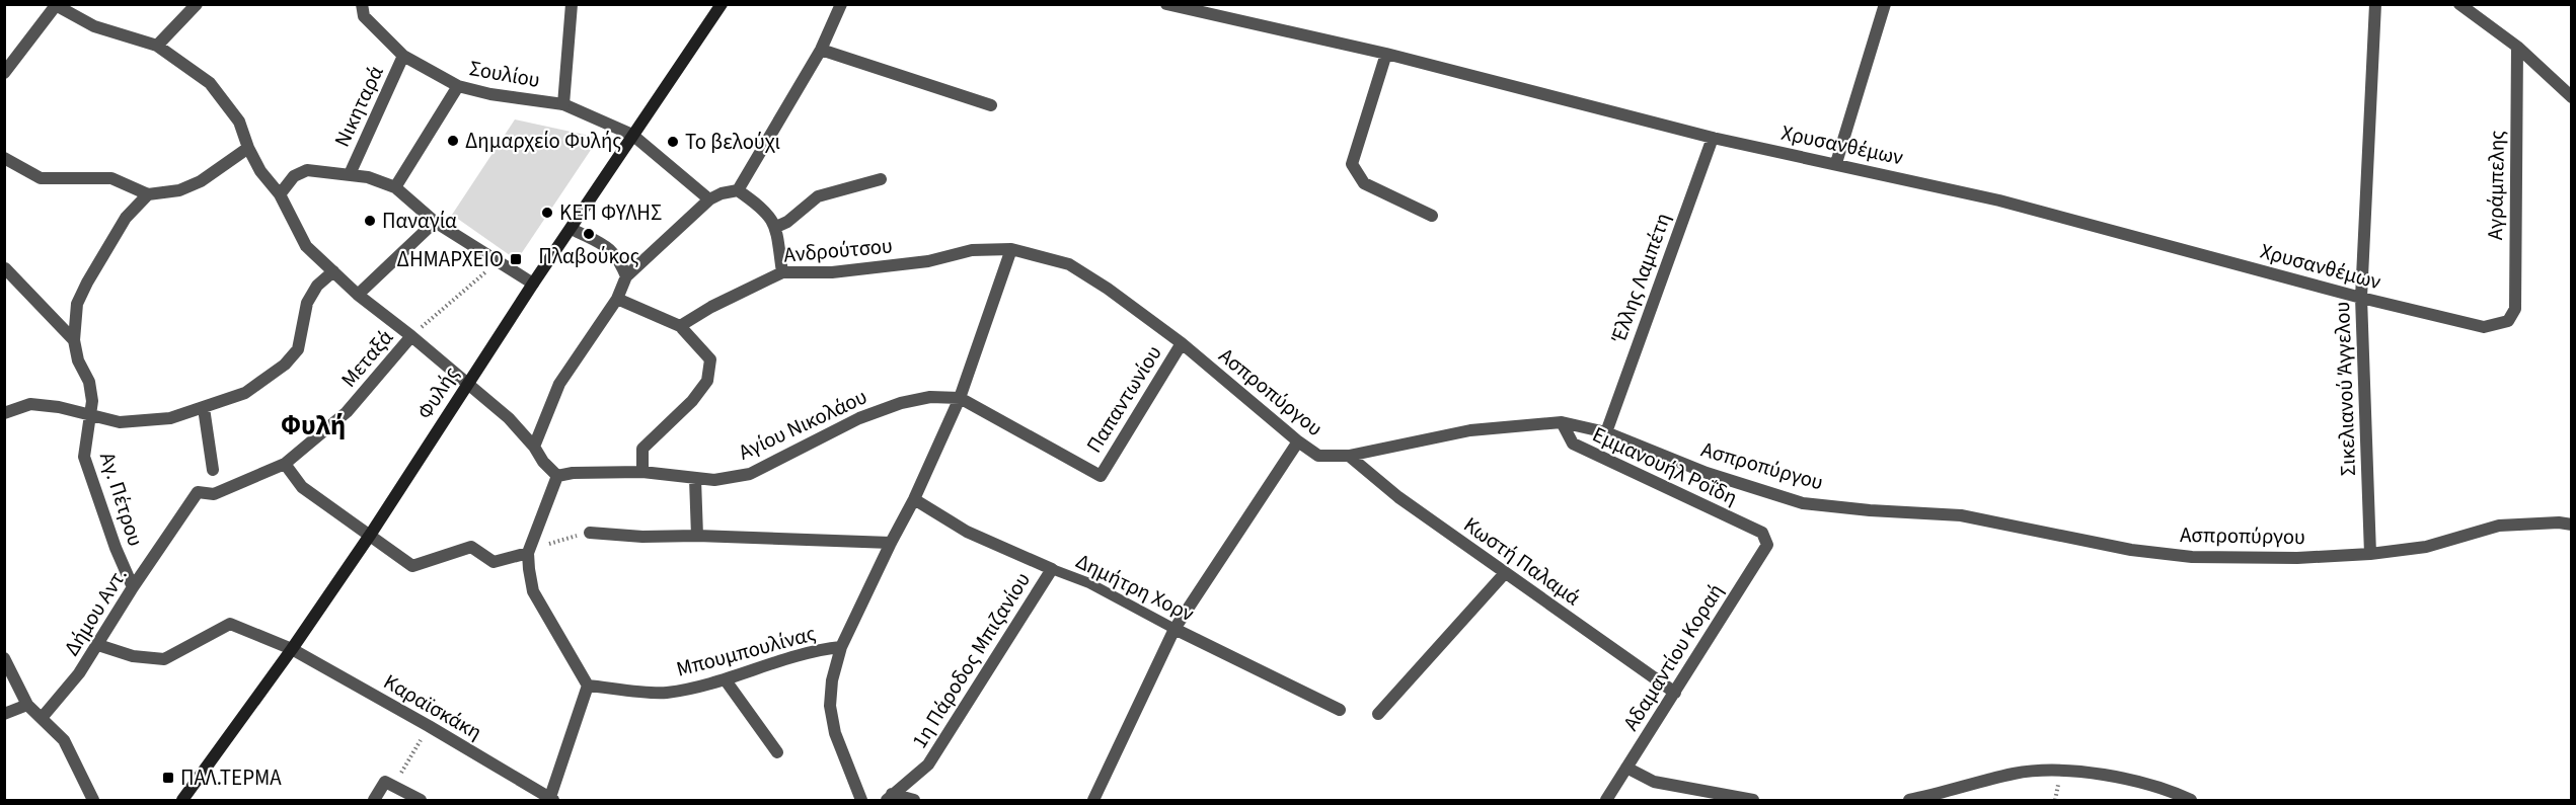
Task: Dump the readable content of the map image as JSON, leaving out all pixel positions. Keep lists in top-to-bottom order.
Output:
{
  "streets": {
    "main road": ["Φυλής"],
    "street": [
      "Σουλίου",
      "Νικηταρά",
      "Χρυσανθέμων",
      "Αγράμπελης",
      "Ανδρούτσου",
      "Έλλης Λαμπέτη",
      "Μεταξά",
      "Σικελιανού Άγγελου",
      "Ασπροπύργου",
      "Παπαντωνίου",
      "Αγίου Νικολάου",
      "Εμμανουήλ Ροΐδη",
      "Αγ. Πέτρου",
      "Κωστή Παλαμά",
      "Δημήτρη Χορν",
      "Δήμου Αντ.",
      "Μπουμπουλίνας",
      "Αδαμαντίου Κοραή",
      "1η Πάροδος Μπιζανίου",
      "Καραϊσκάκη"
    ]
  },
  "crossings": [
    ["Σουλίου", "Νικηταρά"],
    ["Σουλίου", "Φυλής"],
    ["Χρυσανθέμων", "Αγράμπελης"],
    ["Χρυσανθέμων", "Έλλης Λαμπέτη"],
    ["Χρυσανθέμων", "Σικελιανού Άγγελου"],
    ["Ανδρούτσου", "Ασπροπύργου"],
    ["Έλλης Λαμπέτη", "Ασπροπύργου"],
    ["Μεταξά", "Δήμου Αντ."],
    ["Σικελιανού Άγγελου", "Ασπροπύργου"],
    ["Ασπροπύργου", "Παπαντωνίου"],
    ["Ασπροπύργου", "Εμμανουήλ Ροΐδη"],
    ["Ασπροπύργου", "Κωστή Παλαμά"],
    ["Φυλής", "Καραϊσκάκη"],
    ["Παπαντωνίου", "Αγίου Νικολάου"],
    ["Εμμανουήλ Ροΐδη", "Αδαμαντίου Κοραή"],
    ["Αγ. Πέτρου", "Δήμου Αντ."],
    ["Κωστή Παλαμά", "Αδαμαντίου Κοραή"],
    ["Δημήτρη Χορν", "1η Πάροδος Μπιζανίου"],
    ["Δήμου Αντ.", "Καραϊσκάκη"]
  ],
  "districts": ["Φυλή"],
  "places": {
    "other": [
      "Δημαρχείο Φυλής",
      "Το βελούχι",
      "ΚΕΠ ΦΥΛΗΣ",
      "Παναγία",
      "Πλαβούκος"
    ],
    "transit": ["ΔΗΜΑΡΧΕΙΟ", "ΠΑΛ.ΤΕΡΜΑ"]
  }
}
